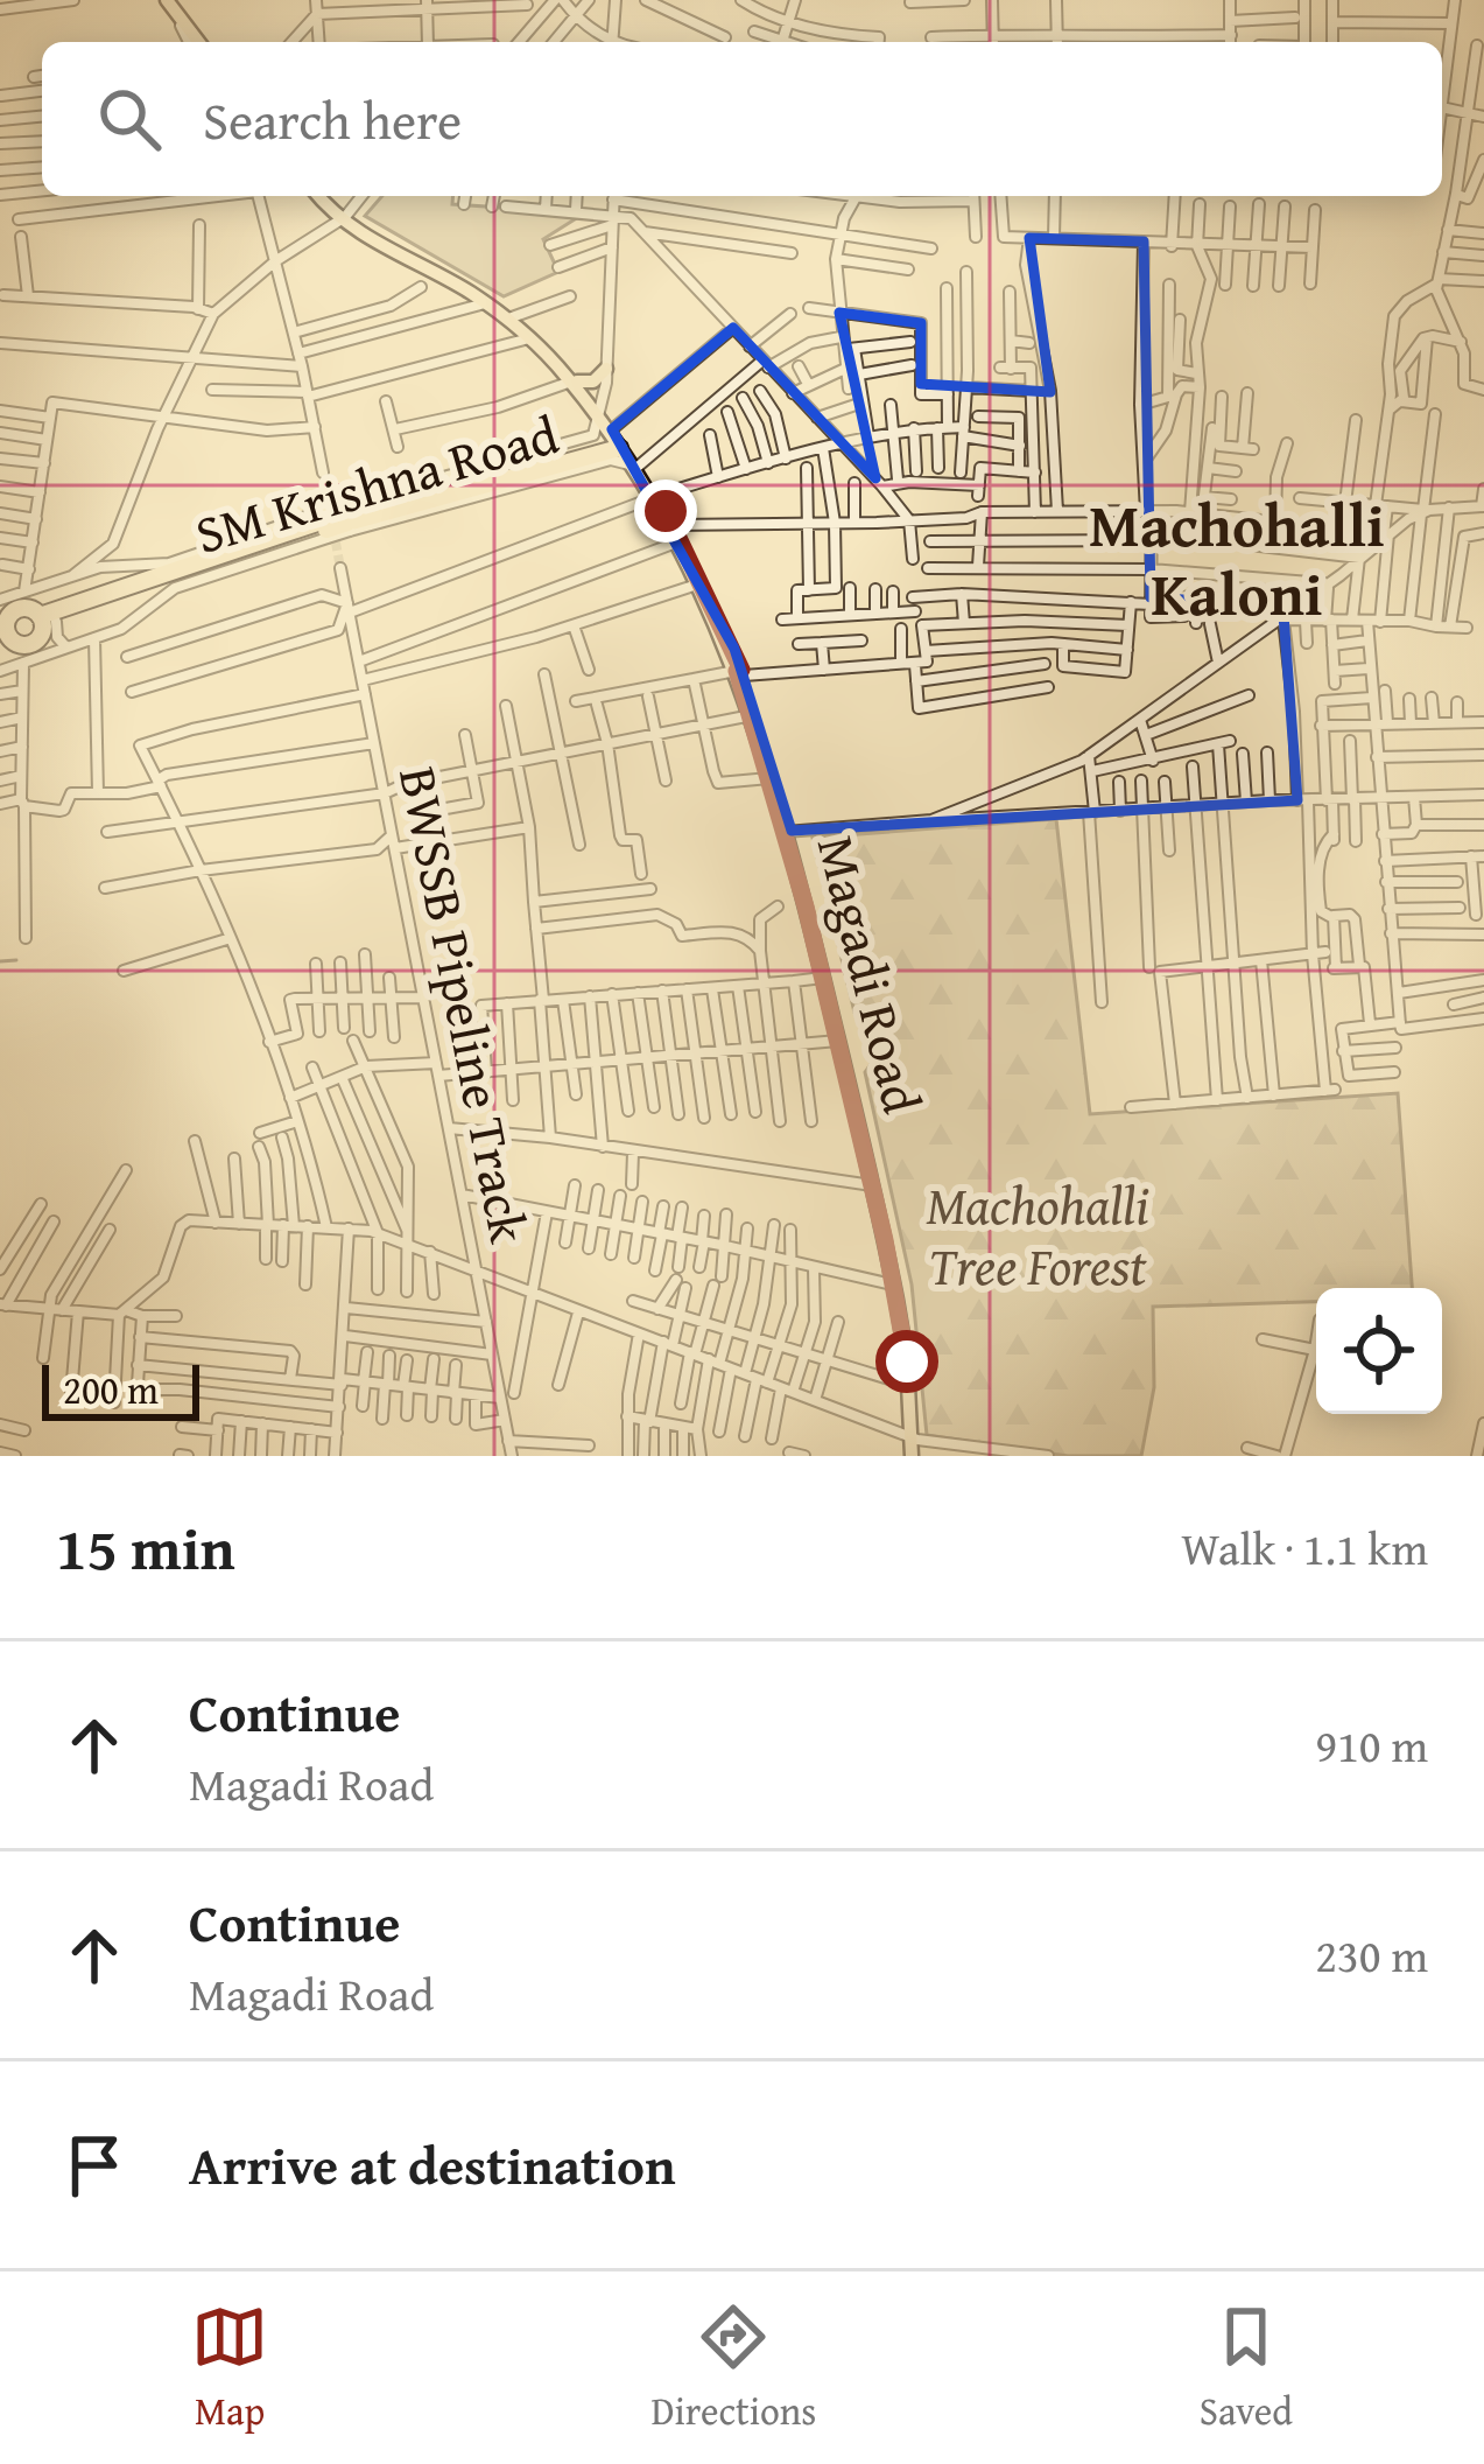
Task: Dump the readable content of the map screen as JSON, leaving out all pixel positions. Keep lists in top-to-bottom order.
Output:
{
  "streets": {
    "highway": ["SM Krishna Road"],
    "main road": ["Magadi Road"],
    "street": ["BWSSB Pipeline Track"]
  },
  "crossings": [
    ["SM Krishna Road", "Magadi Road"]
  ],
  "districts": ["Machohalli Kaloni"],
  "parks": ["Machohalli Tree Forest"],
  "scale_bar": "200 m",
  "page": {
    "search": "Search here",
    "scale": "200 m",
    "heading": ["15 min", "Walk · 1.1 km"],
    "list": [
      ["Continue", "Magadi Road", "910 m"],
      ["Continue", "Magadi Road", "230 m"],
      "Arrive at destination"
    ],
    "nav": ["Map", "Directions", "Saved"]
  }
}
